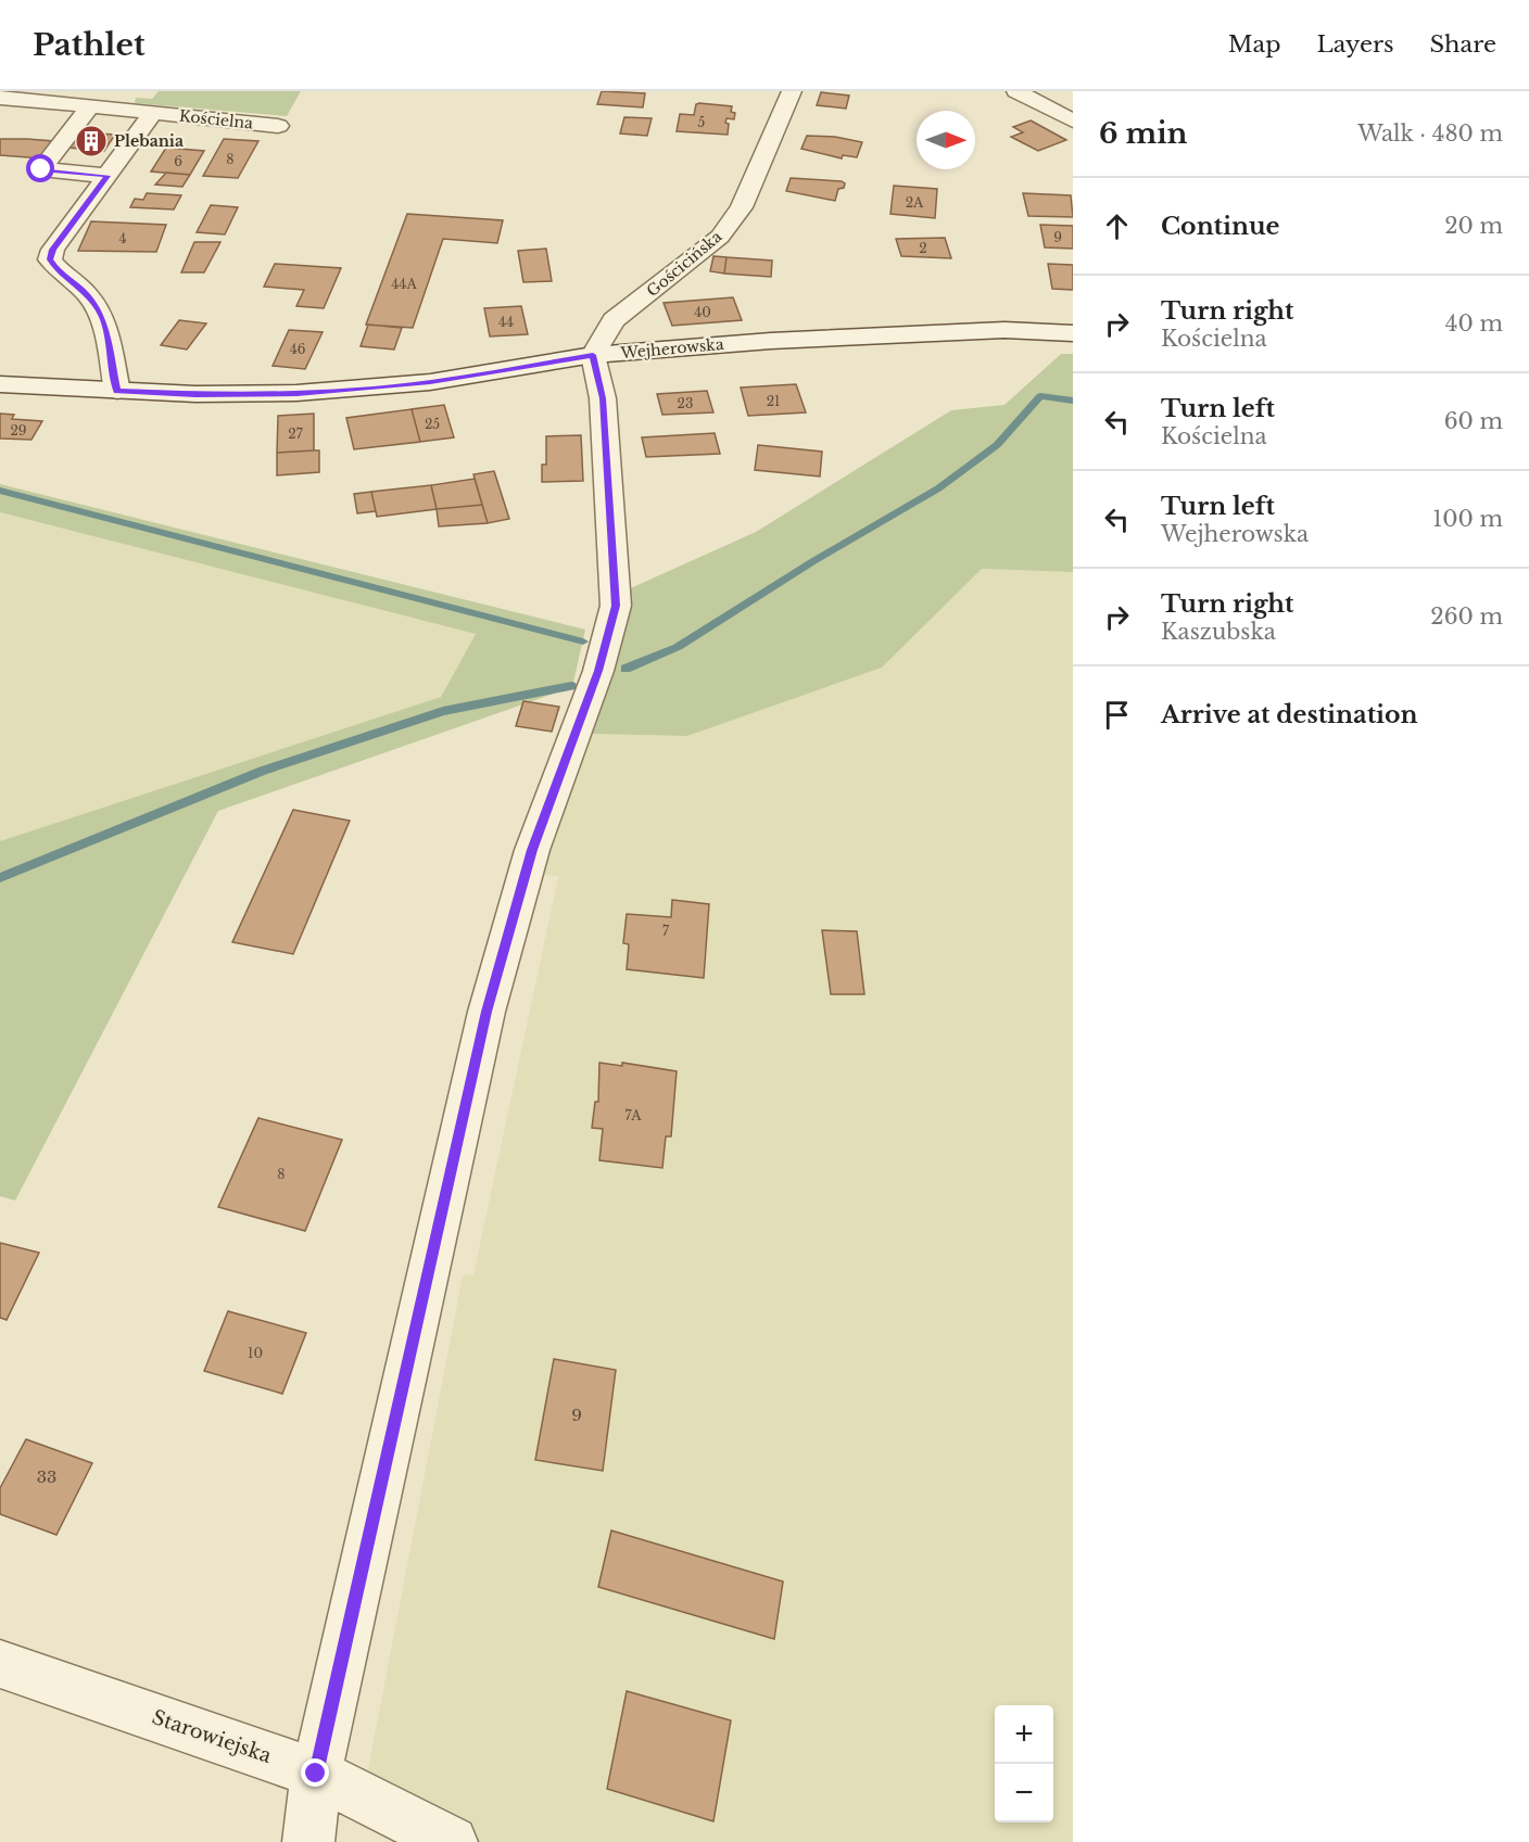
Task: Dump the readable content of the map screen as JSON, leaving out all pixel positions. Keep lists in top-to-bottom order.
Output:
{
  "streets": {
    "street": [
      "Kościelna",
      "Gościcińska",
      "Wejherowska",
      "Starowiejska"
    ]
  },
  "crossings": [
    ["Gościcińska", "Wejherowska"]
  ],
  "places": {
    "building": ["Plebania"]
  },
  "house_numbers": [
    "5",
    "8",
    "6",
    "2A",
    "9",
    "4",
    "2",
    "44A",
    "40",
    "44",
    "46",
    "21",
    "23",
    "25",
    "29",
    "27",
    "7",
    "7A",
    "8",
    "10",
    "9",
    "33"
  ],
  "north": "right",
  "page": {
    "header": "Pathlet",
    "nav": ["Map", "Layers", "Share"],
    "heading": ["6 min", "Walk · 480 m"],
    "list": [
      ["Continue", "20 m"],
      ["Turn right", "Kościelna", "40 m"],
      ["Turn left", "Kościelna", "60 m"],
      ["Turn left", "Wejherowska", "100 m"],
      ["Turn right", "Kaszubska", "260 m"],
      "Arrive at destination"
    ],
    "map_buttons": ["+", "−"]
  }
}
